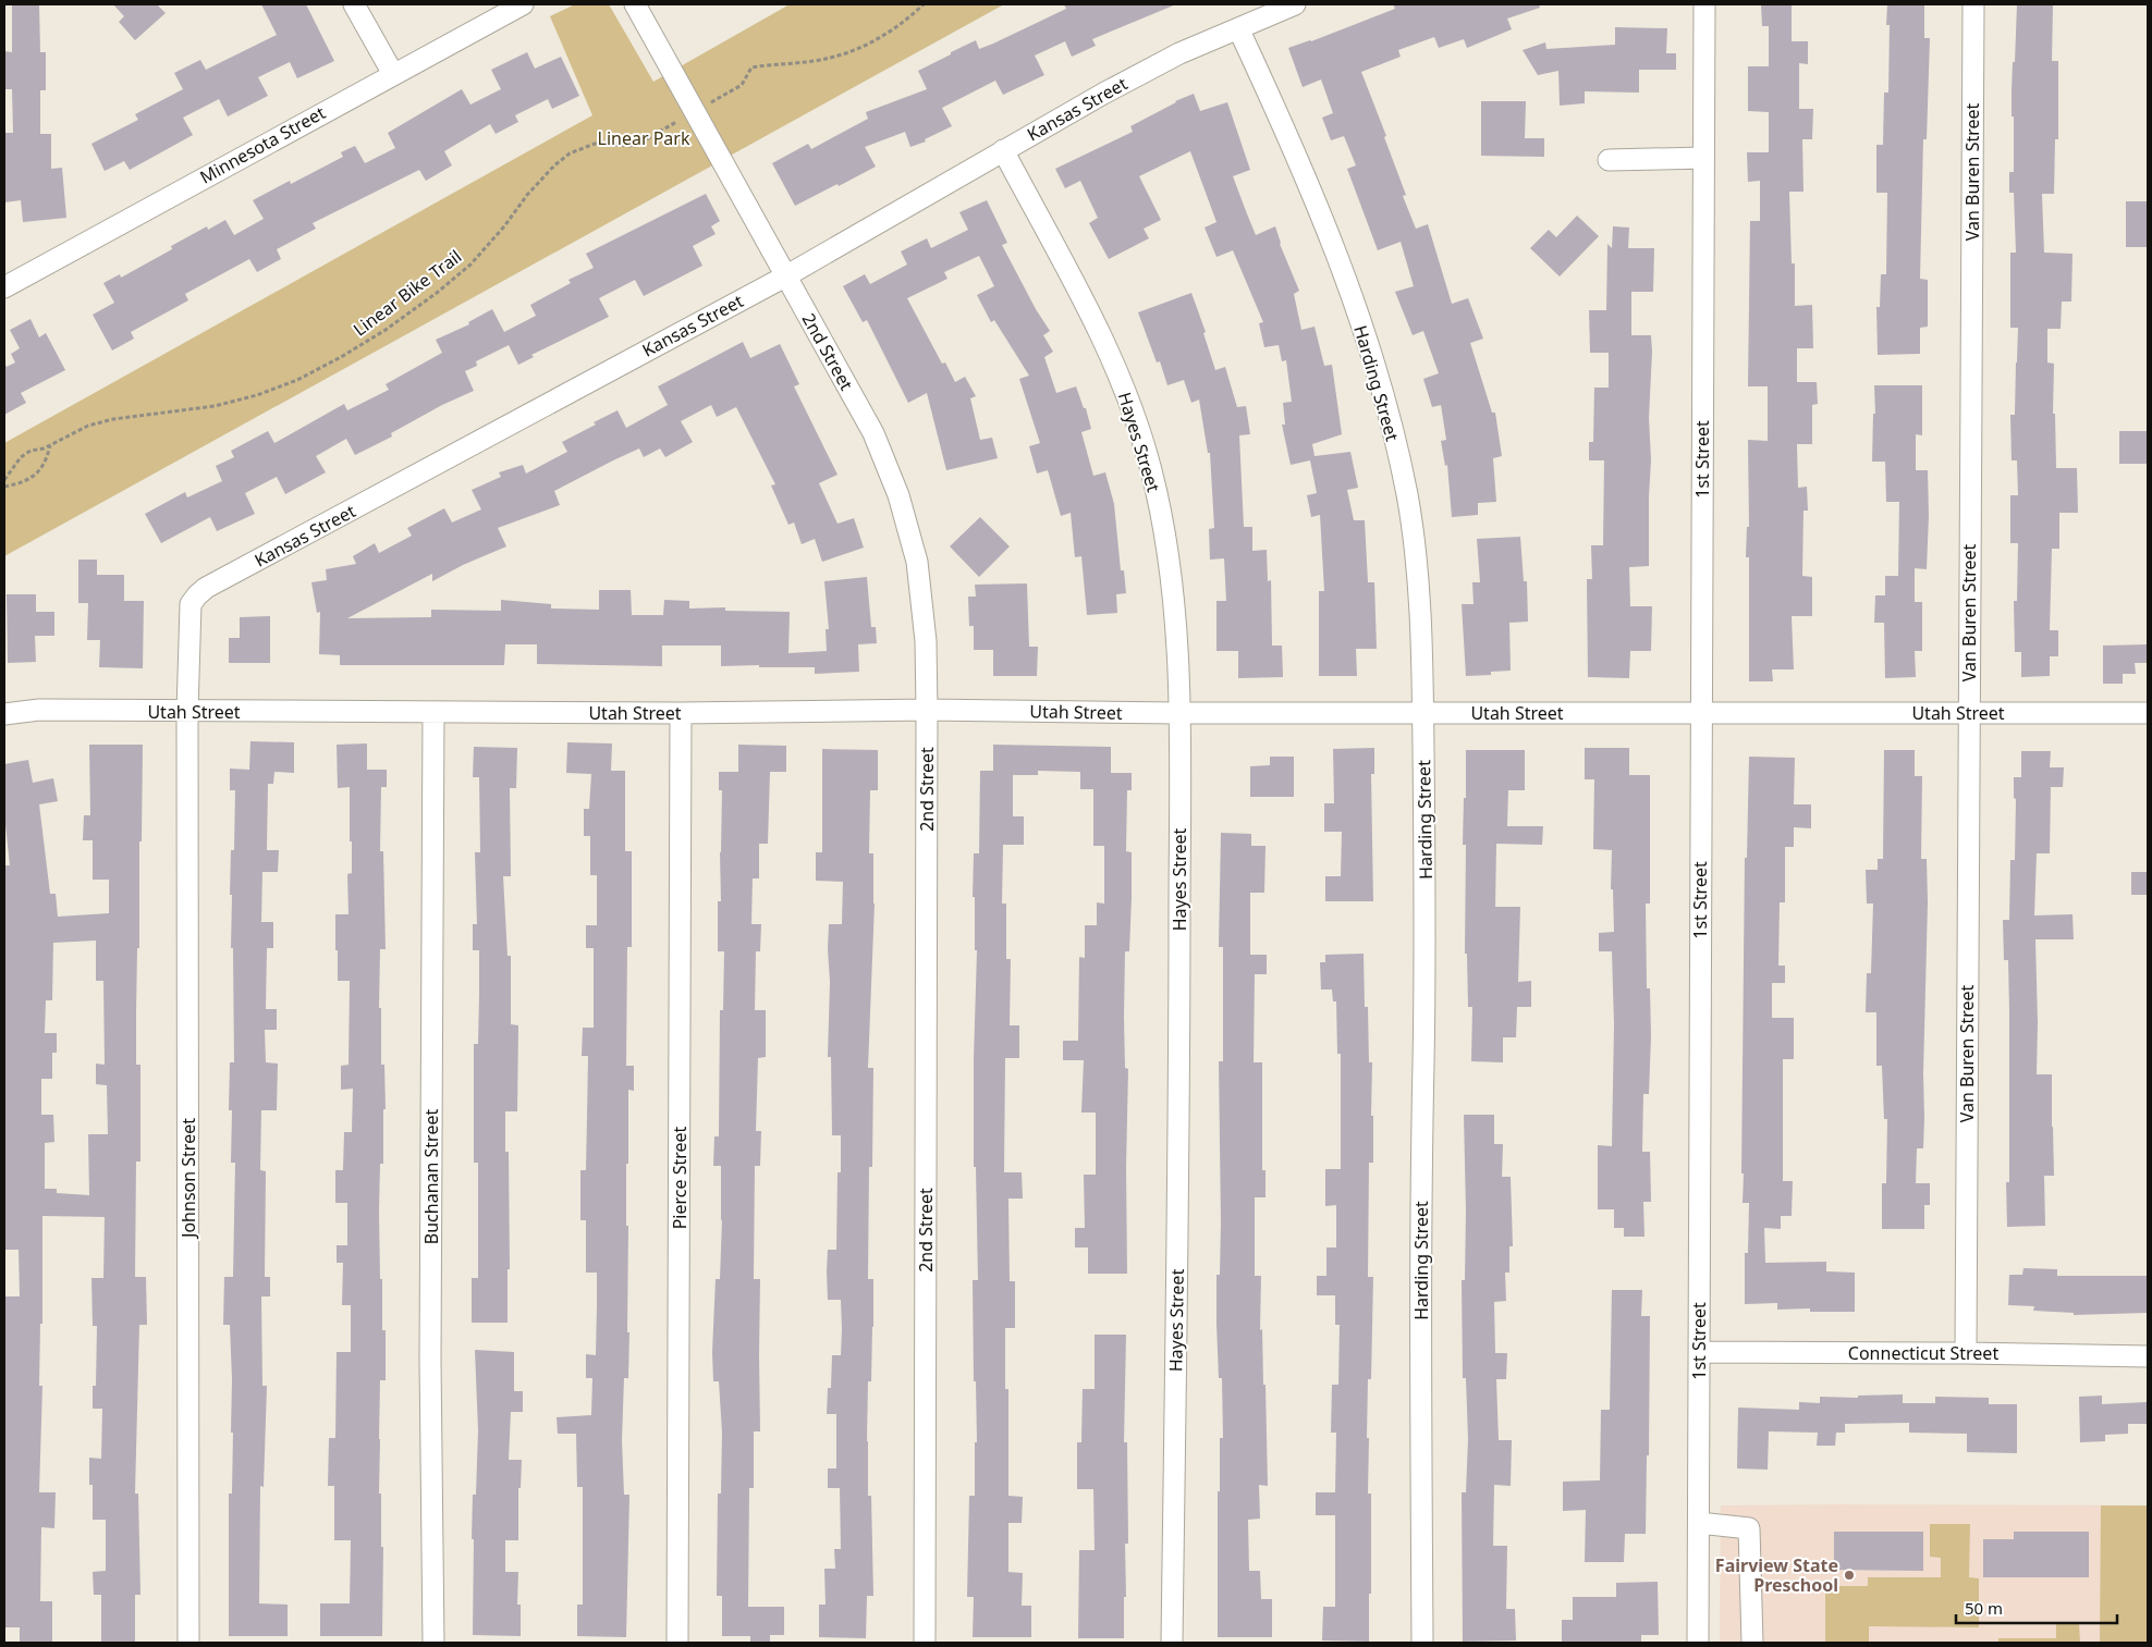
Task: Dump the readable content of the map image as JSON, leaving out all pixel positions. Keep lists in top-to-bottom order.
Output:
{
  "streets": {
    "street": [
      "Kansas Street",
      "Minnesota Street",
      "Van Buren Street",
      "2nd Street",
      "Harding Street",
      "Hayes Street",
      "1st Street",
      "Utah Street",
      "Buchanan Street",
      "Johnson Street",
      "Pierce Street",
      "Connecticut Street"
    ],
    "path": ["Linear Bike Trail"]
  },
  "crossings": [
    ["Kansas Street", "2nd Street"],
    ["Kansas Street", "Harding Street"],
    ["Kansas Street", "Hayes Street"],
    ["Kansas Street", "Utah Street"],
    ["Kansas Street", "Johnson Street"],
    ["Van Buren Street", "Utah Street"],
    ["Van Buren Street", "Connecticut Street"],
    ["2nd Street", "Utah Street"],
    ["Harding Street", "Utah Street"],
    ["Hayes Street", "Utah Street"],
    ["1st Street", "Utah Street"],
    ["1st Street", "Connecticut Street"],
    ["Utah Street", "Buchanan Street"],
    ["Utah Street", "Johnson Street"],
    ["Utah Street", "Pierce Street"]
  ],
  "parks": ["Linear Park"],
  "places": ["Fairview State Preschool"],
  "scale_bar": "50 m"
}
